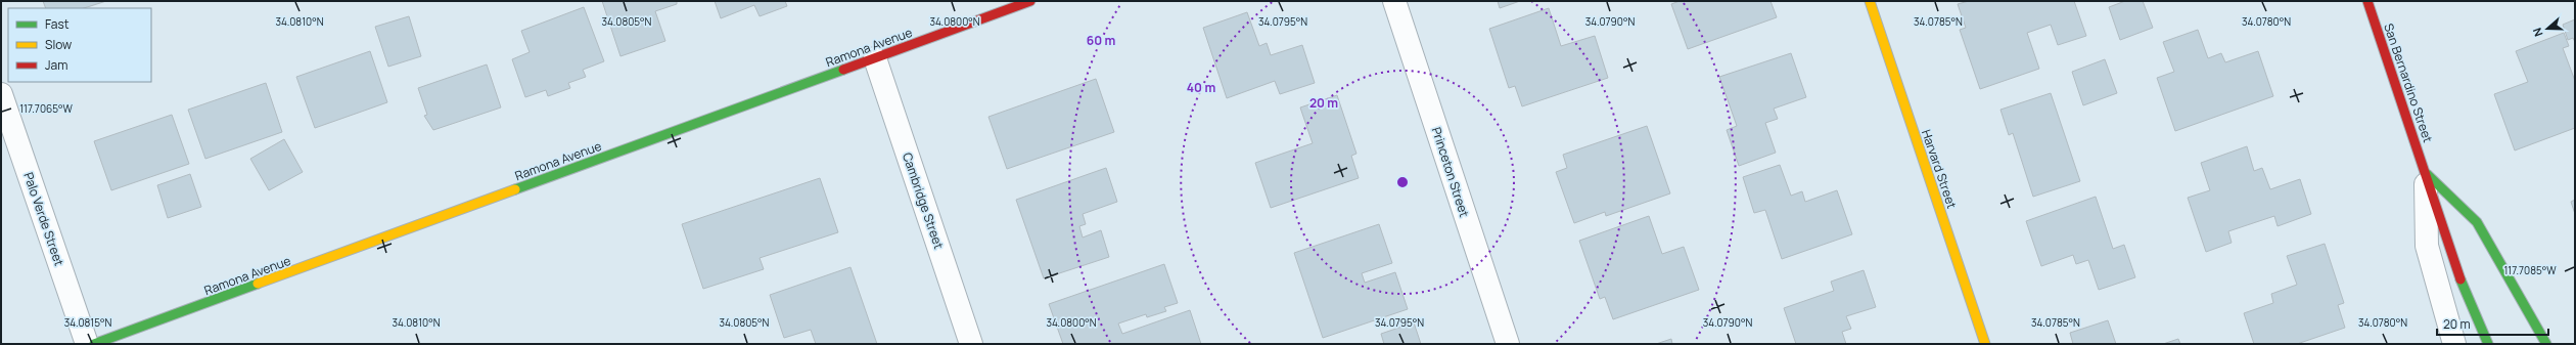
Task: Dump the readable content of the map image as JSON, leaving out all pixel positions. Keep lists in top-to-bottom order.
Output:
{
  "streets": {
    "street": [
      "Ramona Avenue",
      "San Bernardino Street",
      "Harvard Street",
      "Princeton Street",
      "Cambridge Street",
      "Palo Verde Street"
    ]
  },
  "crossings": [
    ["Ramona Avenue", "Cambridge Street"]
  ],
  "legend": ["Fast", "Slow", "Jam"],
  "scale_bar": "20 m",
  "north": "left",
  "coordinates": [
    "34.0800°N",
    "34.0795°N",
    "34.0810°N",
    "34.0805°N",
    "34.0790°N",
    "34.0785°N",
    "34.0780°N",
    "117.7065°W",
    "117.7085°W",
    "34.0815°N"
  ],
  "rings": ["60 m", "40 m", "20 m"]
}
